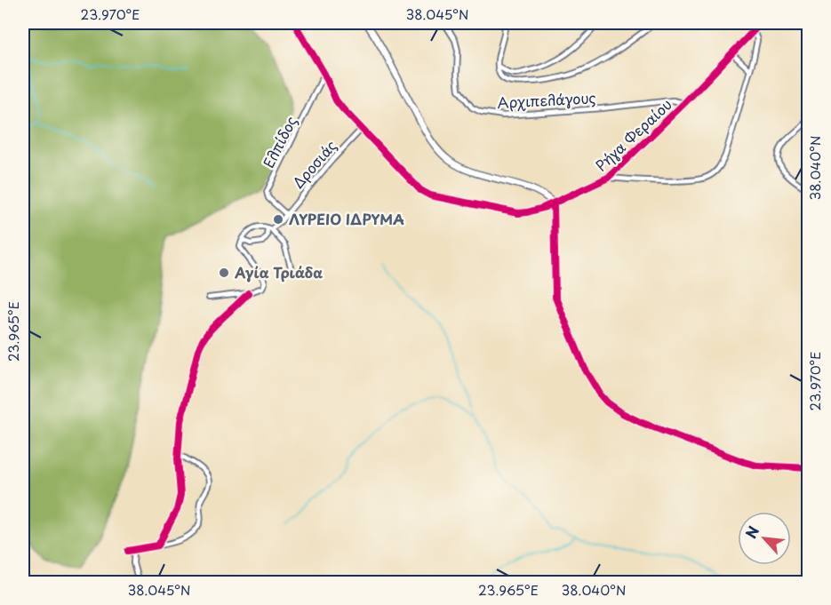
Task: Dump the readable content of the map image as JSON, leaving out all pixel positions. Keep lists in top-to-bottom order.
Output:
{
  "streets": {
    "street": [
      "Αρχιπελάγους",
      "Ρήγα Φεραίου",
      "Ελπίδος",
      "Δροσιάς"
    ]
  },
  "crossings": [
    ["Αρχιπελάγους", "Ρήγα Φεραίου"],
    ["Ρήγα Φεραίου", "Ελπίδος"],
    ["Ρήγα Φεραίου", "Δροσιάς"],
    ["Ελπίδος", "Δροσιάς"]
  ],
  "places": ["ΛΥΡΕΙΟ ΙΔΡΥΜΑ", "Αγία Τριάδα"],
  "north": "top left",
  "coordinates": [
    "23.970°E",
    "38.045°N",
    "38.040°N",
    "23.965°E"
  ]
}
